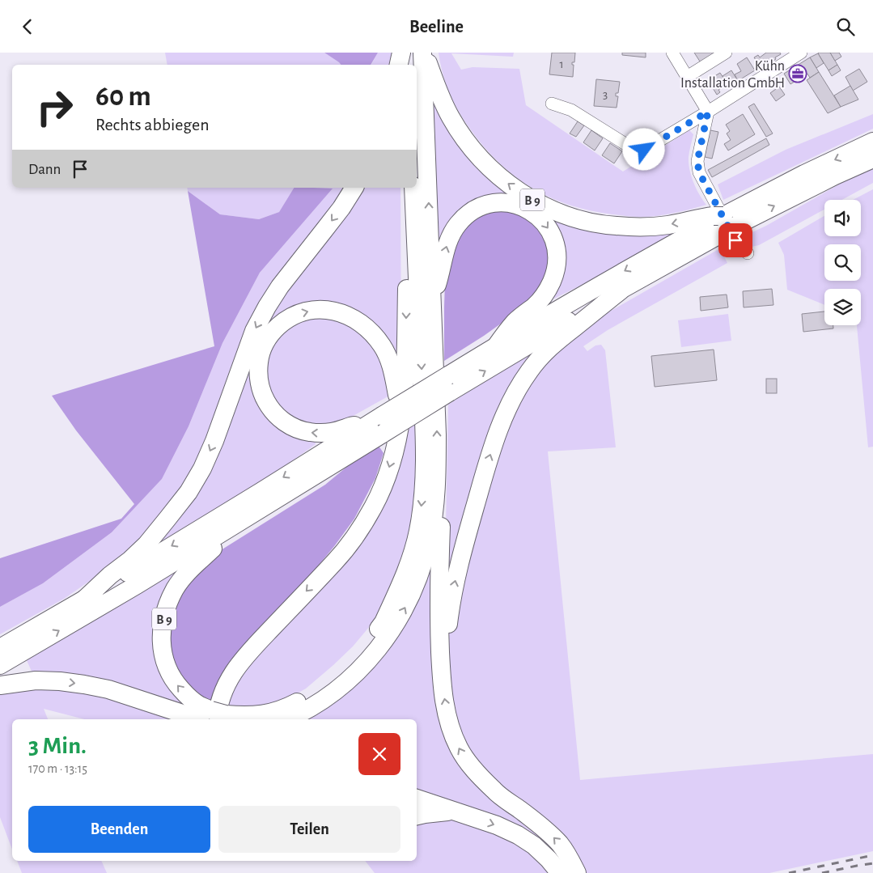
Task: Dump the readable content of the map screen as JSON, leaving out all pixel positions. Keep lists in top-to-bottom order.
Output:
{
  "streets": {
    "highway": ["B 9"]
  },
  "places": {
    "office": ["Kühn Installation GmbH"]
  },
  "house_numbers": ["1", "3"],
  "page": {
    "header": "Beeline",
    "turn": ["60 m", "Rechts abbiegen"],
    "then": "Dann",
    "heading": ["3 Min.", "170 m · 13:15"],
    "buttons": ["Beenden", "Teilen"]
  }
}
